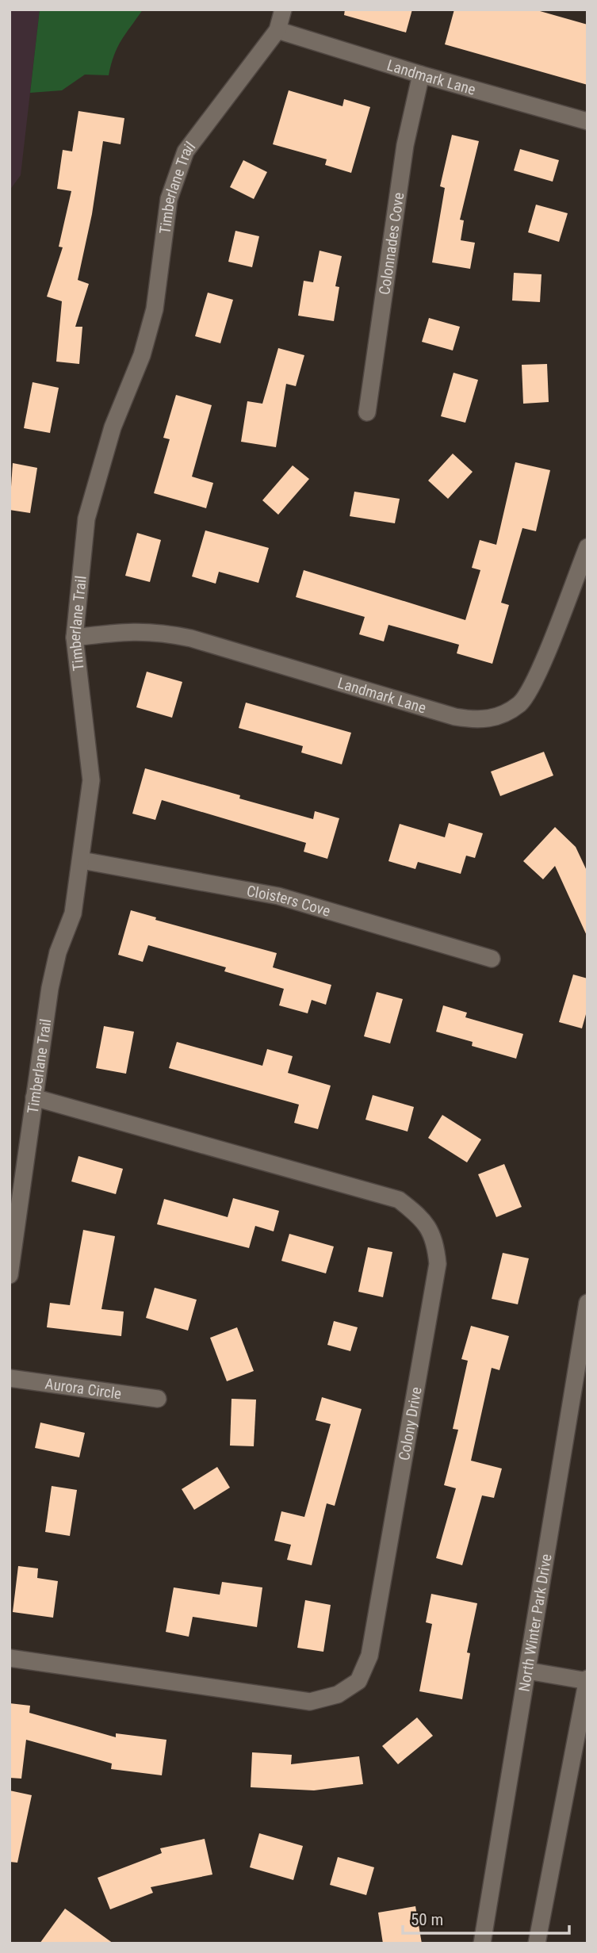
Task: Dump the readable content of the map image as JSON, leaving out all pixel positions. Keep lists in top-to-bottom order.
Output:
{
  "streets": {
    "street": [
      "Landmark Lane",
      "Timberlane Trail",
      "Colonnades Cove",
      "Cloisters Cove",
      "Aurora Circle",
      "Colony Drive",
      "North Winter Park Drive"
    ]
  },
  "crossings": [
    ["Landmark Lane", "Timberlane Trail"],
    ["Landmark Lane", "Colonnades Cove"],
    ["Timberlane Trail", "Cloisters Cove"],
    ["Timberlane Trail", "Colony Drive"]
  ],
  "scale_bar": "50 m"
}
